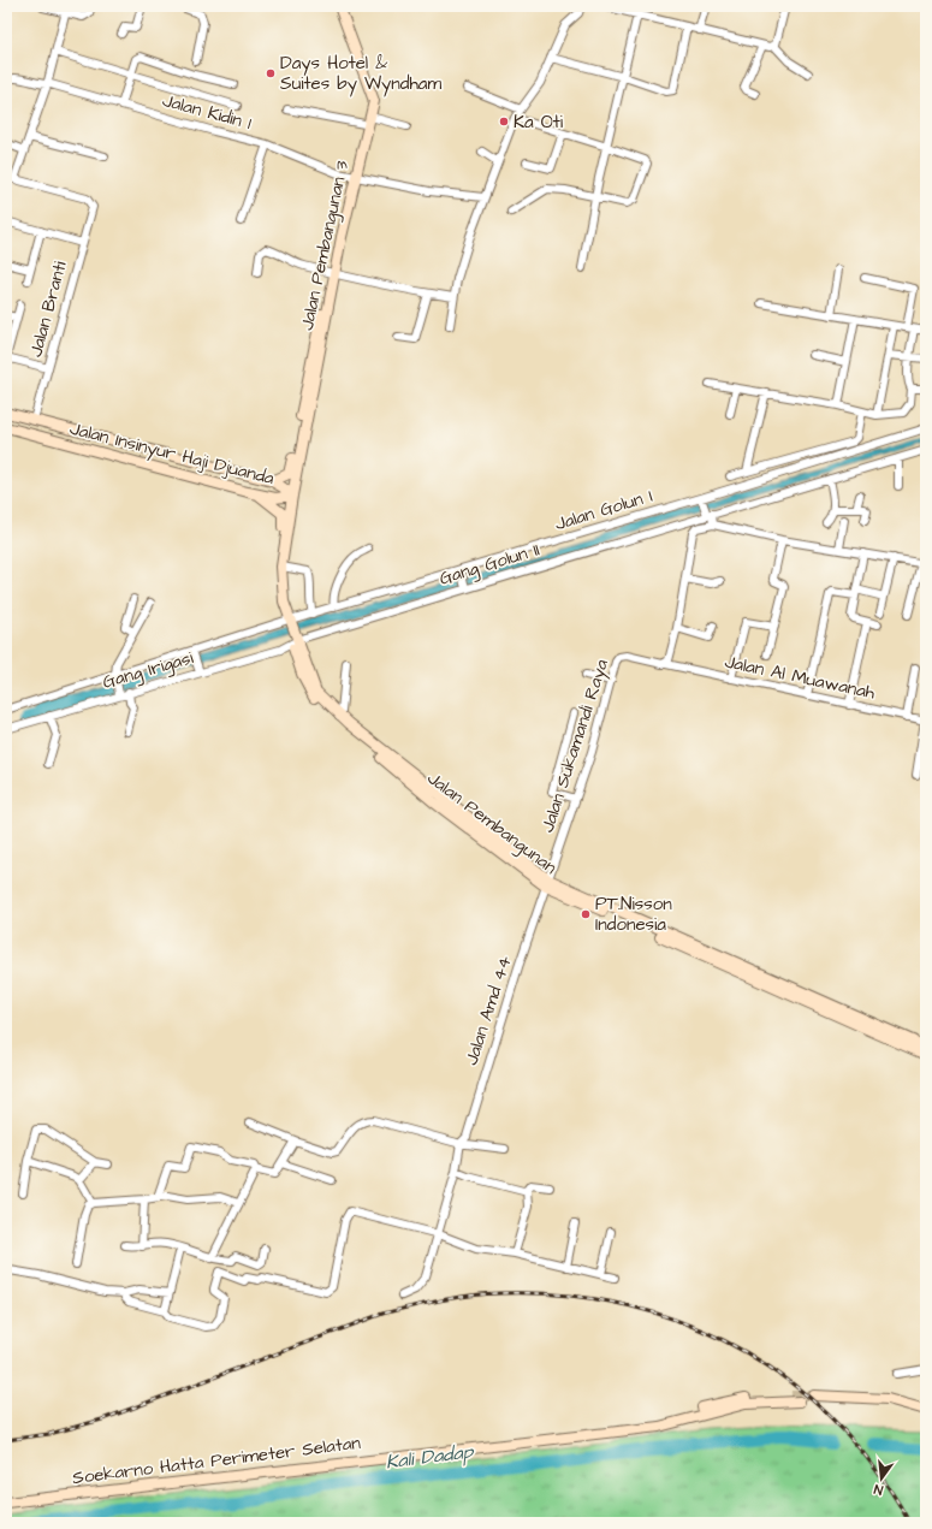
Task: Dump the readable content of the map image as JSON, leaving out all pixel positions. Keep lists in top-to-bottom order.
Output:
{
  "streets": {
    "main road": [
      "Jalan Pembangunan 3",
      "Jalan Insinyur Haji Djuanda",
      "Jalan Pembangunan",
      "Soekarno Hatta Perimeter Selatan"
    ],
    "street": [
      "Jalan Kidin 1",
      "Jalan Branti",
      "Jalan Golun I",
      "Gang Golun II",
      "Gang Irigasi",
      "Jalan Al Muawanah",
      "Jalan Sukamandi Raya",
      "Jalan Amd 44"
    ]
  },
  "crossings": [
    ["Jalan Kidin 1", "Jalan Pembangunan 3"],
    ["Jalan Pembangunan 3", "Jalan Insinyur Haji Djuanda"],
    ["Jalan Pembangunan 3", "Jalan Pembangunan"],
    ["Jalan Branti", "Jalan Insinyur Haji Djuanda"],
    ["Jalan Insinyur Haji Djuanda", "Jalan Pembangunan"],
    ["Jalan Golun I", "Jalan Pembangunan"],
    ["Gang Golun II", "Gang Irigasi"],
    ["Gang Golun II", "Jalan Pembangunan"],
    ["Gang Irigasi", "Jalan Pembangunan"],
    ["Jalan Al Muawanah", "Jalan Sukamandi Raya"],
    ["Jalan Sukamandi Raya", "Jalan Pembangunan"],
    ["Jalan Sukamandi Raya", "Jalan Amd 44"],
    ["Jalan Pembangunan", "Jalan Amd 44"]
  ],
  "water": ["Kali Dadap"],
  "places": ["Days Hotel & Suites by Wyndham", "Ka Oti", "PT.Nisson Indonesia"],
  "north": "bottom"
}
